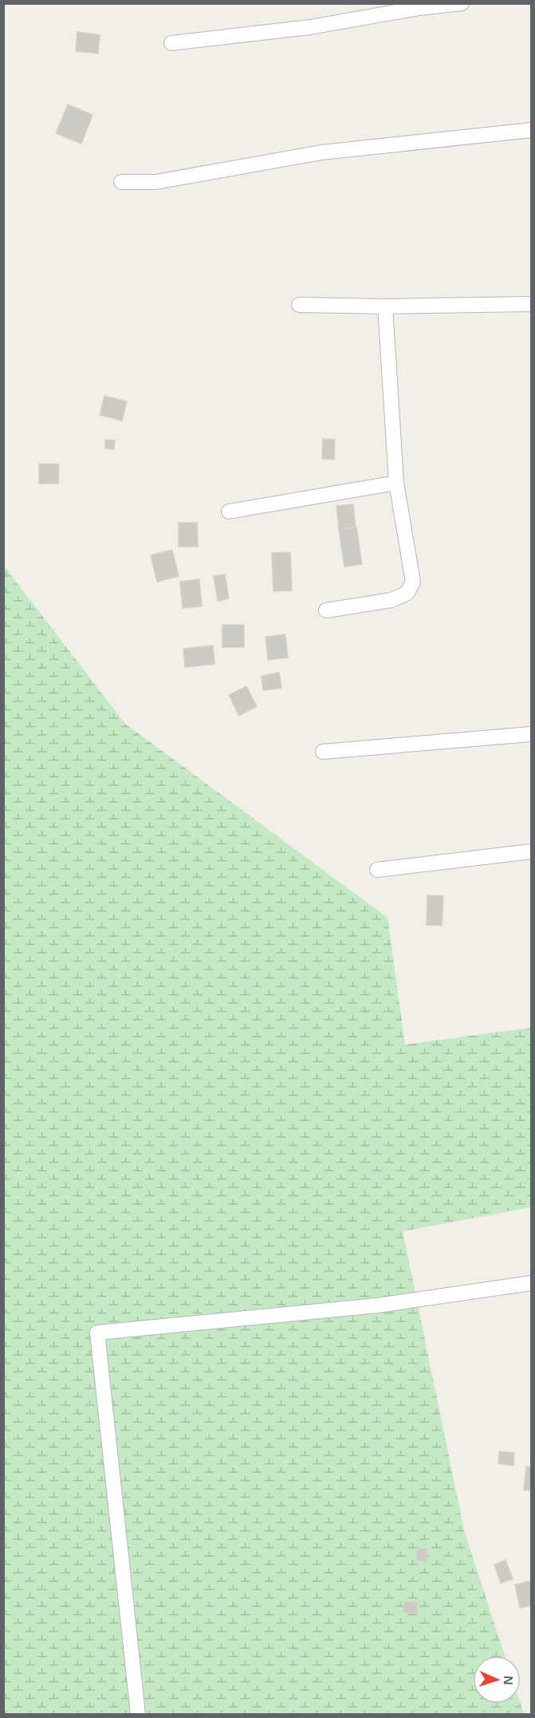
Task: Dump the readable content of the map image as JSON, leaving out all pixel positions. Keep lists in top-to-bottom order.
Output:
{
  "north": "right"
}
